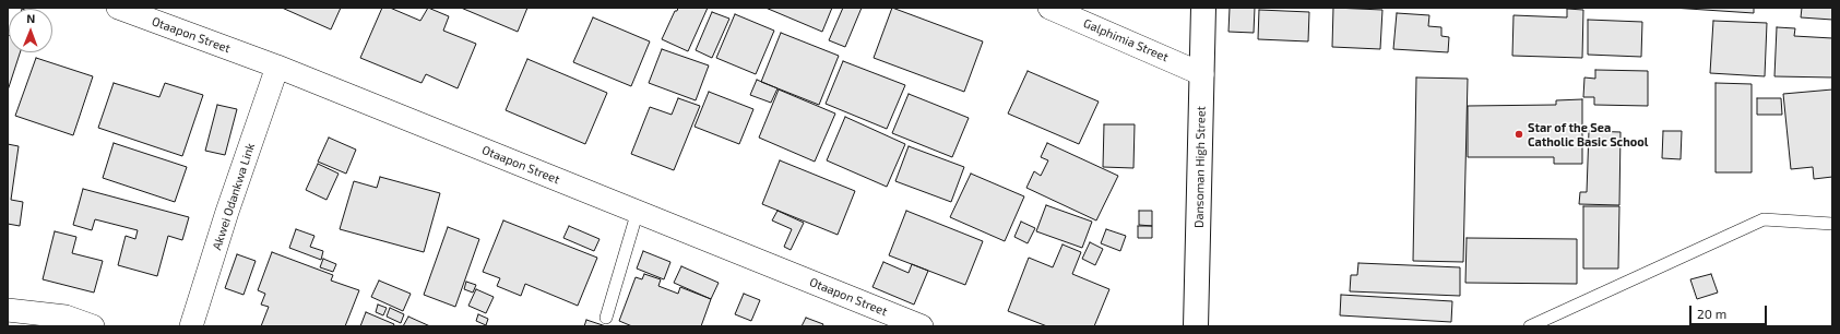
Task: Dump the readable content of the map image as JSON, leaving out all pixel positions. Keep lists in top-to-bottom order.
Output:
{
  "streets": {
    "street": [
      "Otaapon Street",
      "Galphimia Street",
      "Dansoman High Street",
      "Akwei Odankwa Link"
    ]
  },
  "crossings": [
    ["Otaapon Street", "Akwei Odankwa Link"],
    ["Galphimia Street", "Dansoman High Street"]
  ],
  "places": ["Star of the Sea Catholic Basic School"],
  "scale_bar": "20 m",
  "north": "top"
}
